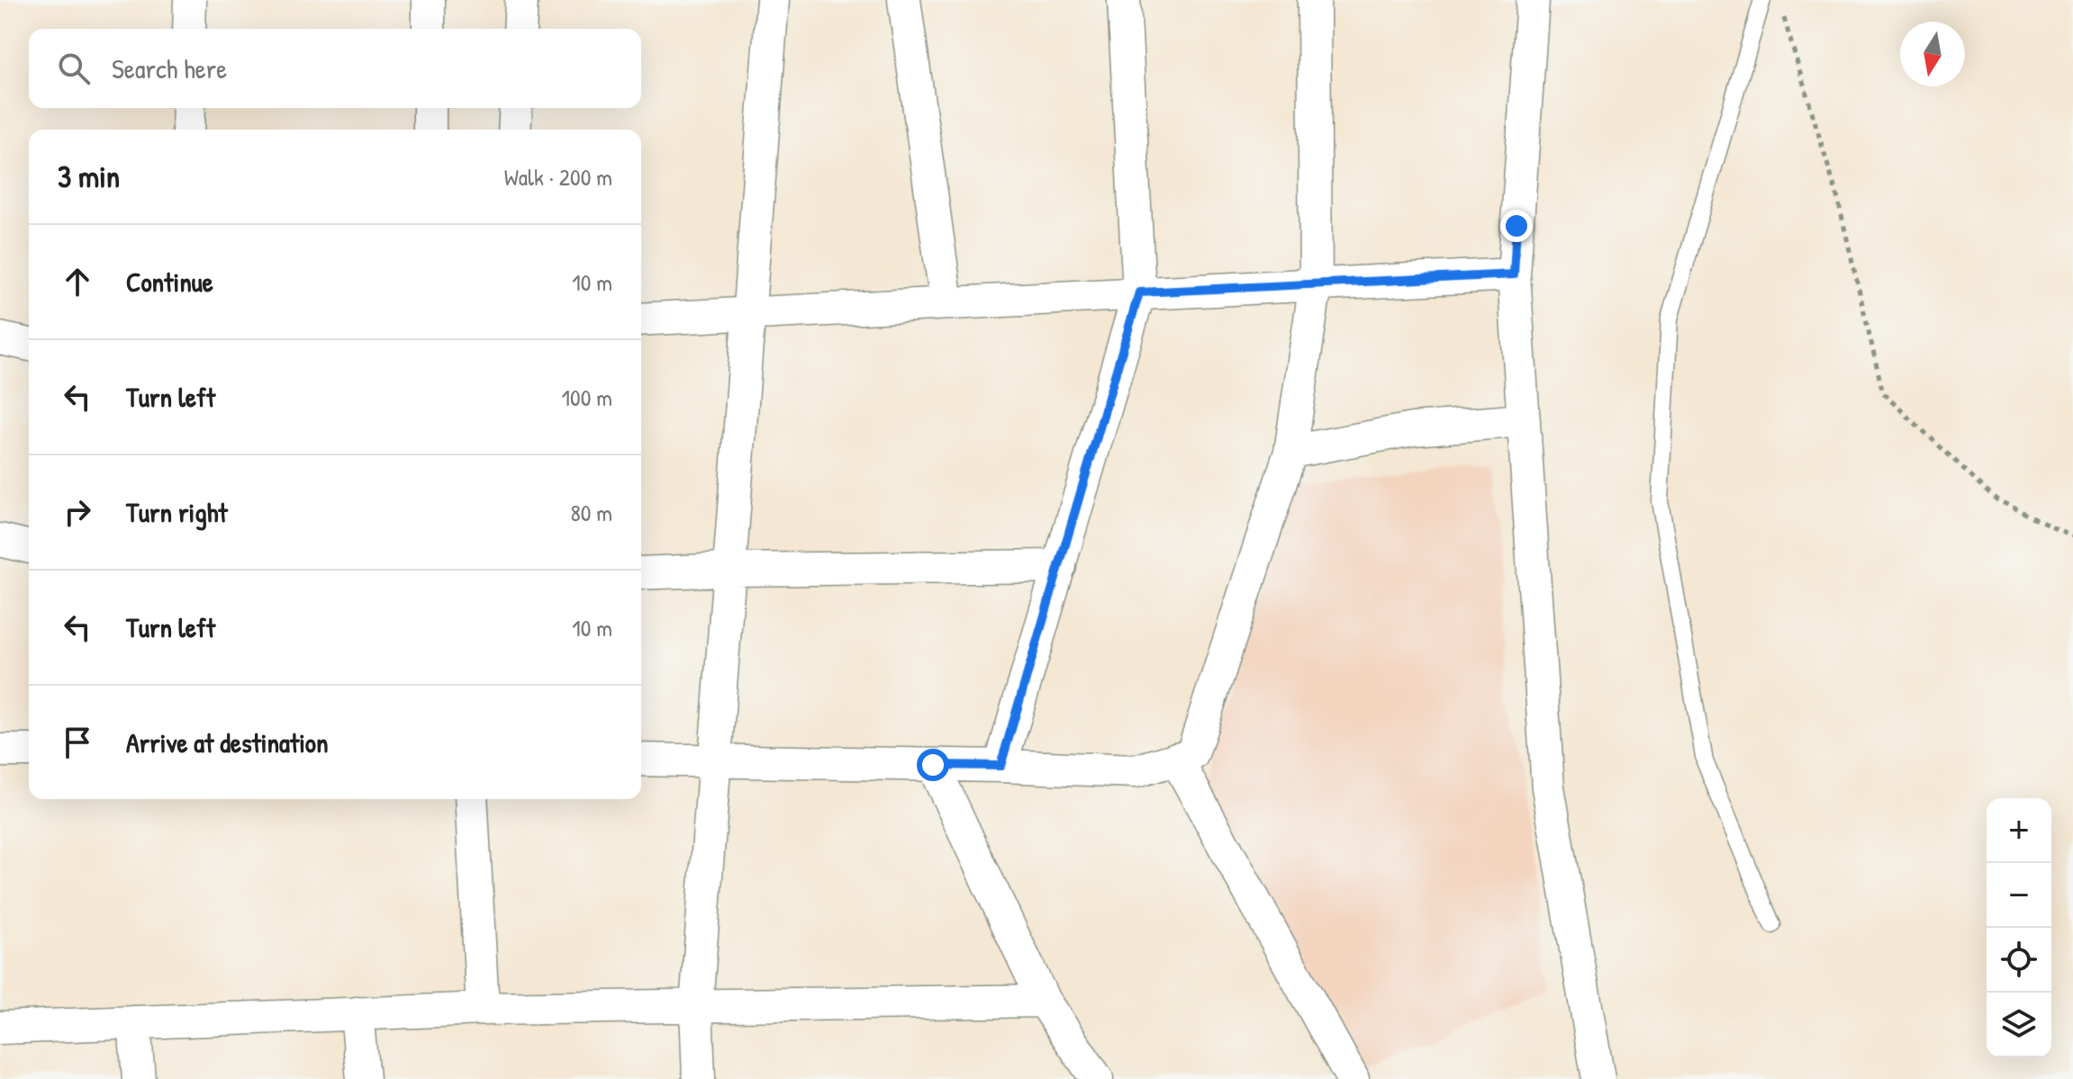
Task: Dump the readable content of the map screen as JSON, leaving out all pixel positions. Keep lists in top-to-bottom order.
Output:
{
  "north": "bottom",
  "page": {
    "search": "Search here",
    "heading": ["3 min", "Walk · 200 m"],
    "list": [
      ["Continue", "10 m"],
      ["Turn left", "100 m"],
      ["Turn right", "80 m"],
      ["Turn left", "10 m"],
      "Arrive at destination"
    ],
    "map_buttons": ["+", "−"]
  }
}
